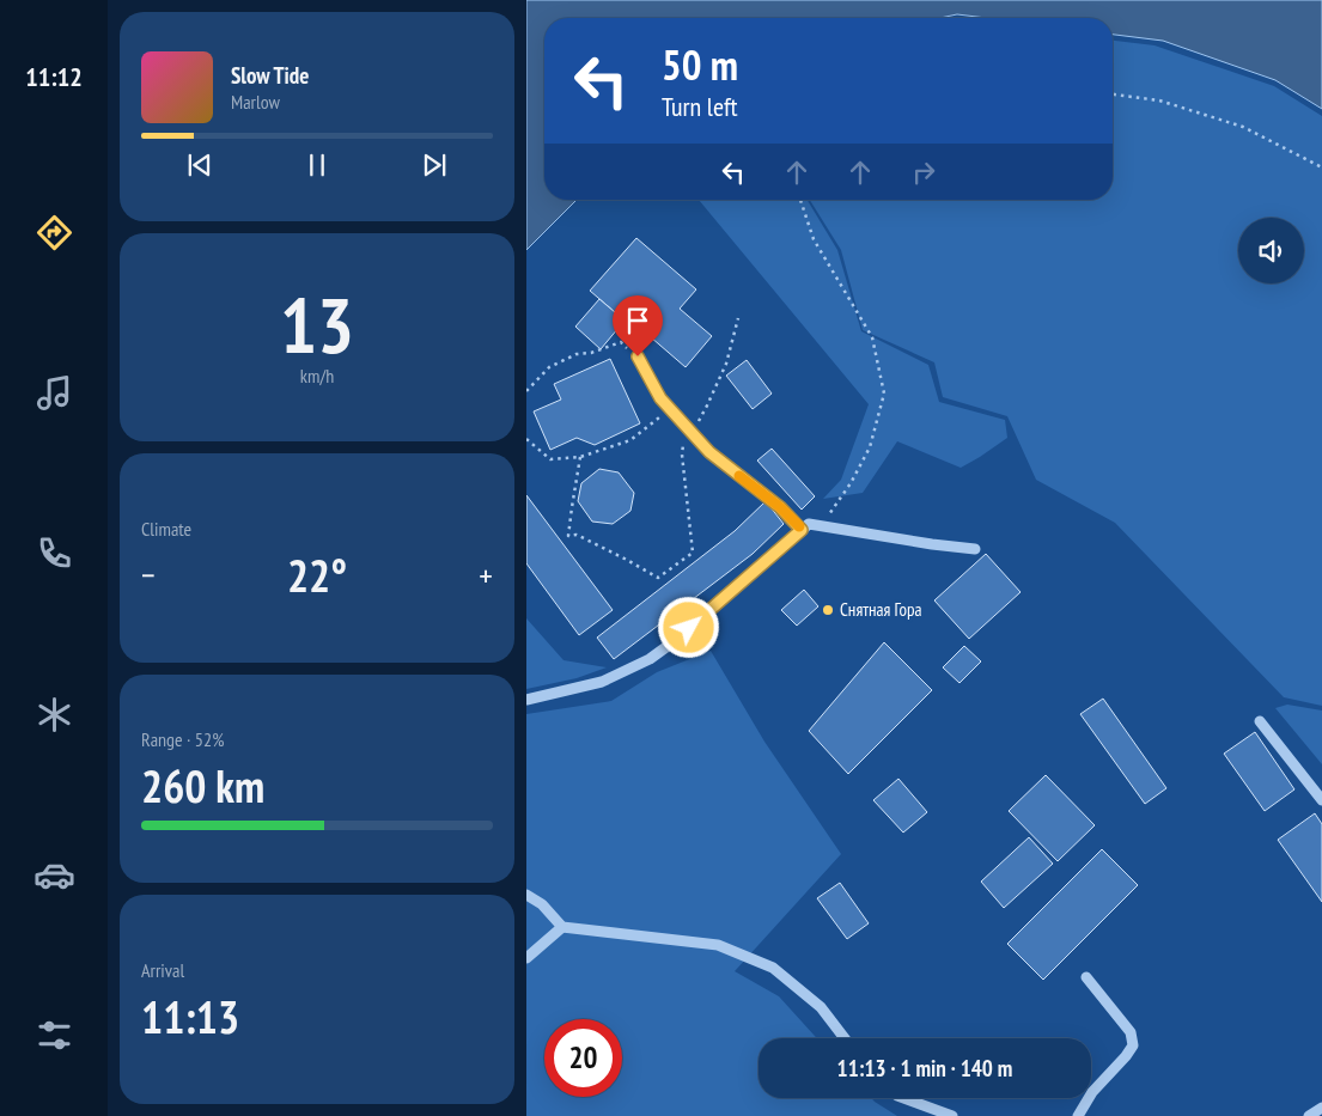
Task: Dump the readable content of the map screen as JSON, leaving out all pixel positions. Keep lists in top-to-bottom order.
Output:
{
  "places": ["Снятная Гора"],
  "page": {
    "tabs": "11:12",
    "turn": ["50 m", "Turn left"],
    "song": ["Slow Tide", "Marlow"],
    "tile": [
      ["13", "km/h"],
      "Climate",
      ["Range · 52%", "260 km"],
      ["Arrival", "11:13"]
    ],
    "heat": ["−", "22°", "+"],
    "limit": "20",
    "trip": "11:13 · 1 min · 140 m"
  }
}
